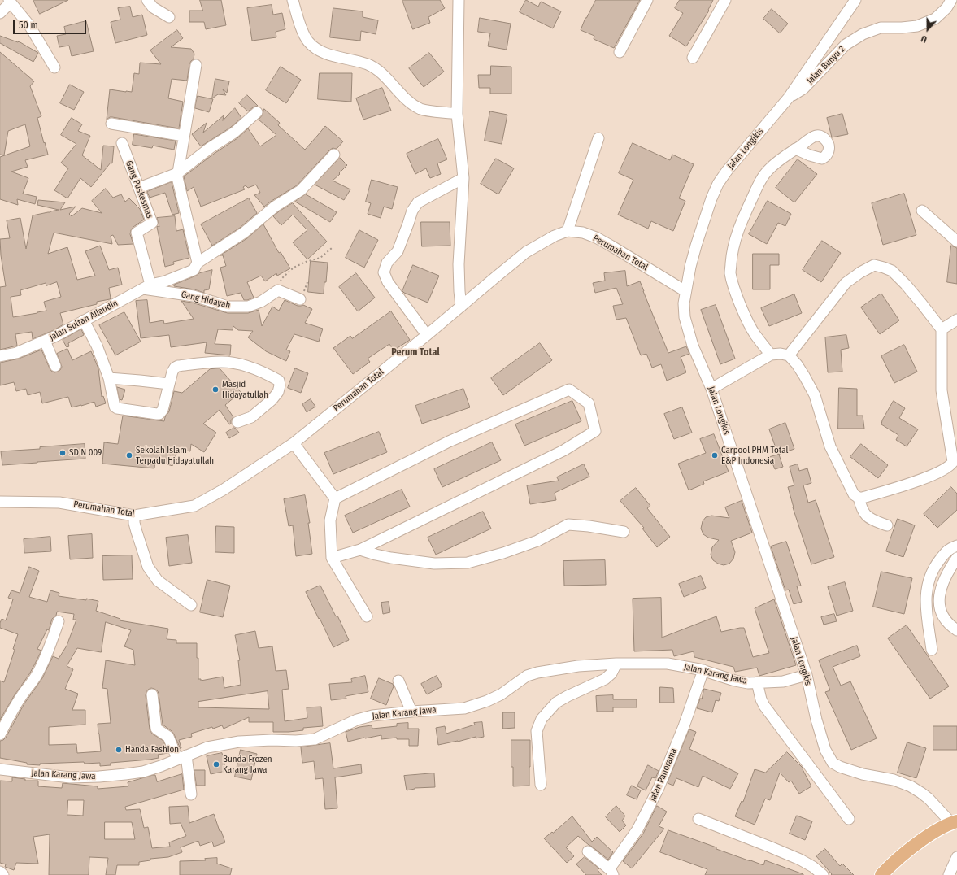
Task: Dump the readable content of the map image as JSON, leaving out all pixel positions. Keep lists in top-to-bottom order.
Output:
{
  "streets": {
    "street": [
      "Jalan Bunyu 2",
      "Jalan Longikis",
      "Gang Puskesmas",
      "Perumahan Total",
      "Gang Hidayah",
      "Jalan Sultan Allaudin",
      "Jalan Karang Jawa",
      "Jalan Panorama"
    ]
  },
  "crossings": [
    ["Jalan Bunyu 2", "Jalan Longikis"],
    ["Jalan Longikis", "Perumahan Total"],
    ["Jalan Longikis", "Jalan Karang Jawa"],
    ["Gang Puskesmas", "Gang Hidayah"],
    ["Gang Puskesmas", "Jalan Sultan Allaudin"],
    ["Gang Hidayah", "Jalan Sultan Allaudin"],
    ["Jalan Karang Jawa", "Jalan Panorama"]
  ],
  "districts": ["Perum Total"],
  "places": [
    "Masjid Hidayatullah",
    "SD N 009",
    "Sekolah Islam Terpadu Hidayatullah",
    "Carpool PHM Total E&P Indonesia",
    "Handa Fashion",
    "Bunda Frozen Karang Jawa"
  ],
  "scale_bar": "50 m",
  "north": "bottom"
}
